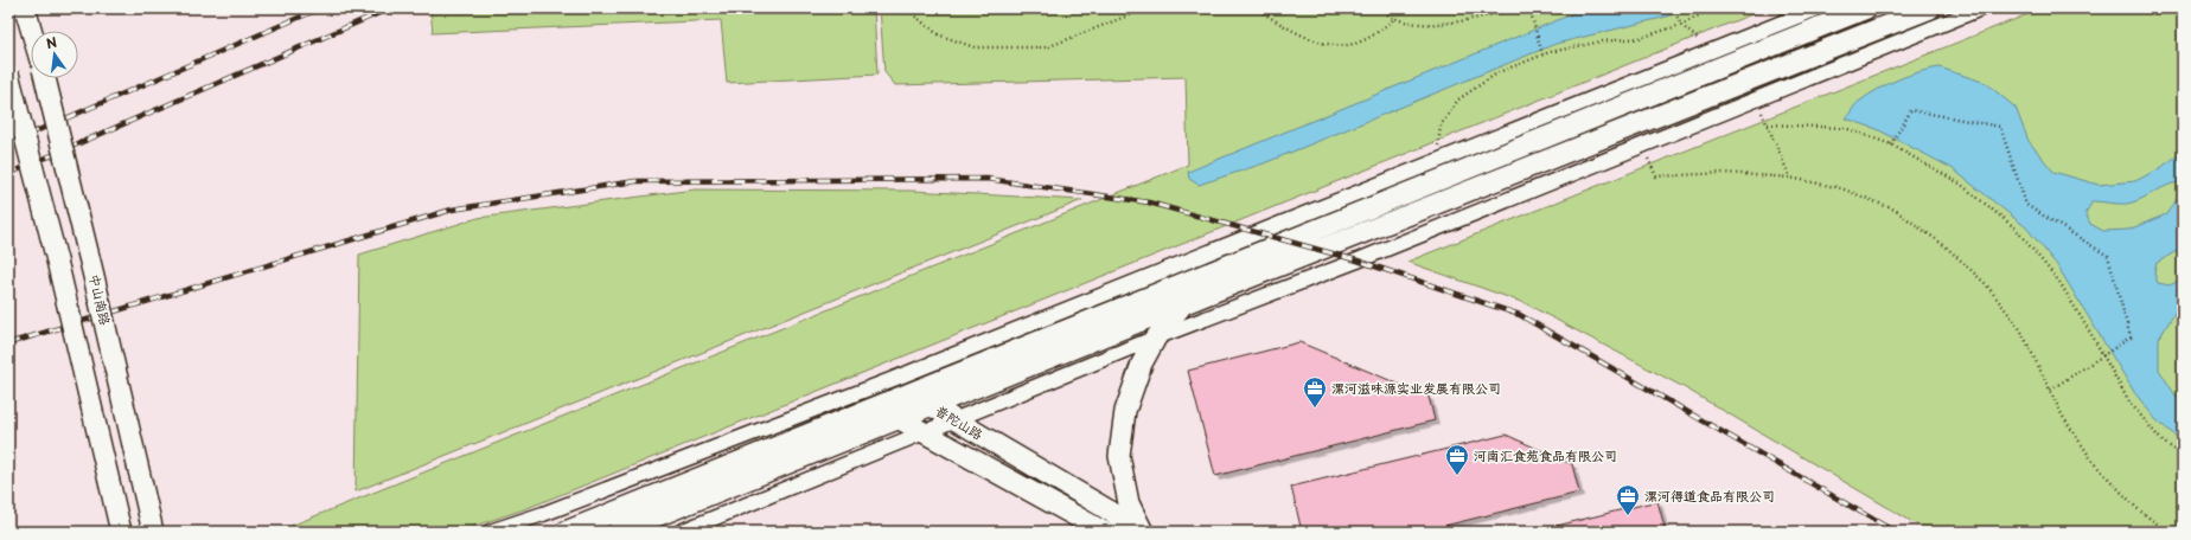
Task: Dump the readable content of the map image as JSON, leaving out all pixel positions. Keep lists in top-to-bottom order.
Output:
{
  "streets": {
    "main road": ["中山南路", "普陀山路"]
  },
  "places": {
    "office": ["漯河滋味源实业发展有限公司", "河南汇食苑食品有限公司", "漯河得道食品有限公司"]
  },
  "north": "top"
}
